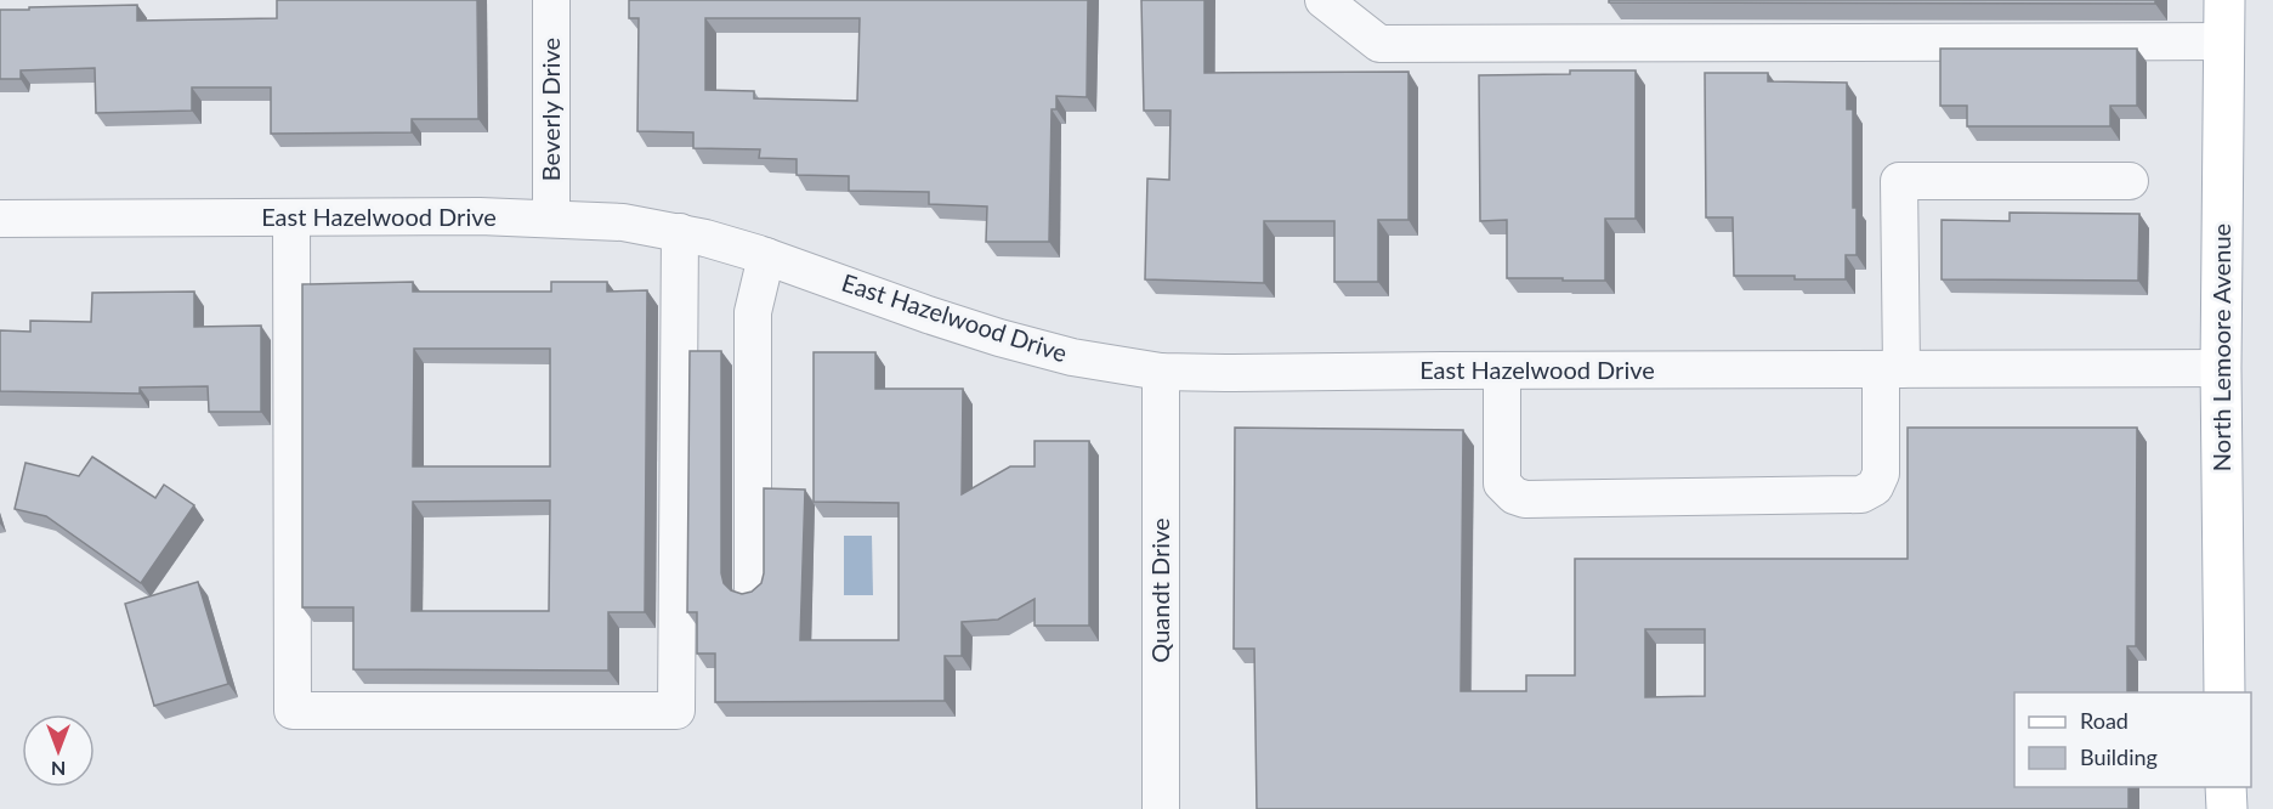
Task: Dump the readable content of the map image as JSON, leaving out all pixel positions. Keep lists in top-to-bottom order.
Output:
{
  "streets": {
    "main road": ["North Lemoore Avenue"],
    "street": ["Beverly Drive", "East Hazelwood Drive", "Quandt Drive"]
  },
  "crossings": [
    ["Beverly Drive", "East Hazelwood Drive"],
    ["East Hazelwood Drive", "North Lemoore Avenue"],
    ["East Hazelwood Drive", "Quandt Drive"]
  ],
  "legend": ["Road", "Building"],
  "north": "bottom"
}
